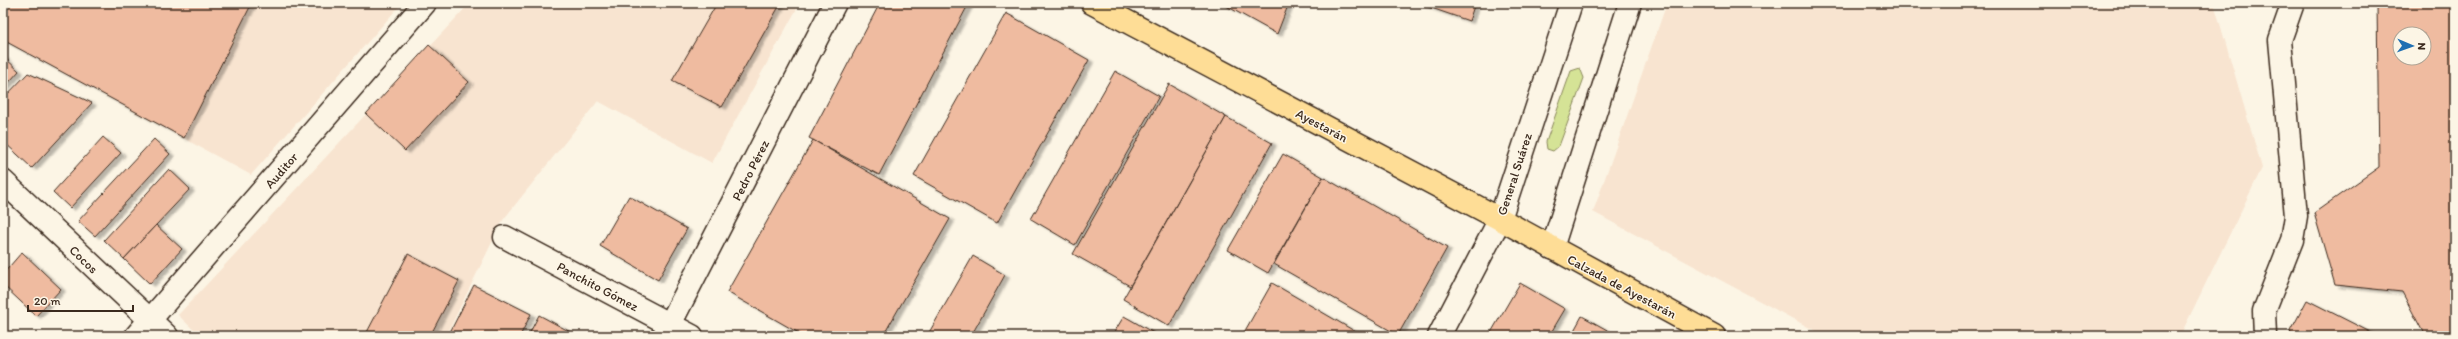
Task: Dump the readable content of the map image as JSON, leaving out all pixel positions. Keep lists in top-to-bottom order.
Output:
{
  "streets": {
    "main road": ["Ayestarán", "Calzada de Ayestarán"],
    "street": [
      "Auditor",
      "Pedro Pérez",
      "General Suárez",
      "Cocos",
      "Panchito Gómez"
    ]
  },
  "crossings": [
    ["Ayestarán", "General Suárez"],
    ["Ayestarán", "Calzada de Ayestarán"],
    ["Auditor", "Cocos"],
    ["Pedro Pérez", "Panchito Gómez"]
  ],
  "scale_bar": "20 m",
  "north": "right"
}
